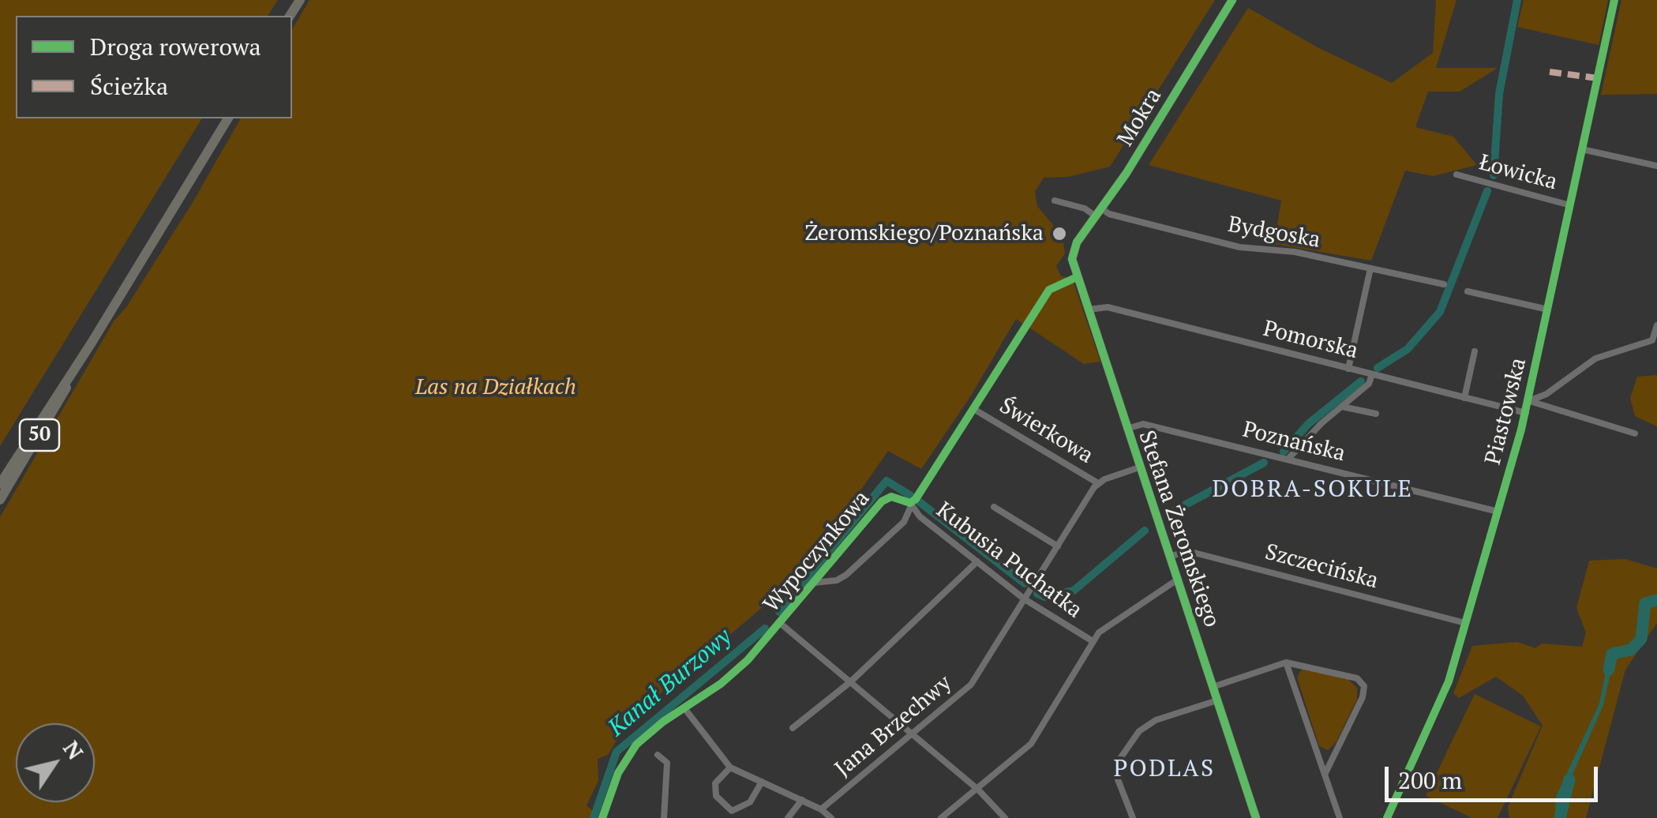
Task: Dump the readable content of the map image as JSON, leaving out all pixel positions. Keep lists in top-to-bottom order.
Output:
{
  "streets": {
    "main road": ["50"],
    "street": [
      "Mokra",
      "Łowicka",
      "Bydgoska",
      "Pomorska",
      "Piastowska",
      "Świerkowa",
      "Poznańska",
      "Stefana Żeromskiego",
      "Wypoczynkowa",
      "Kubusia Puchatka",
      "Szczecińska",
      "Jana Brzechwy"
    ]
  },
  "crossings": [
    ["Mokra", "Bydgoska"],
    ["Mokra", "Stefana Żeromskiego"],
    ["Łowicka", "Piastowska"],
    ["Pomorska", "Piastowska"],
    ["Pomorska", "Stefana Żeromskiego"],
    ["Piastowska", "Poznańska"],
    ["Piastowska", "Szczecińska"],
    ["Świerkowa", "Wypoczynkowa"],
    ["Świerkowa", "Jana Brzechwy"],
    ["Poznańska", "Stefana Żeromskiego"],
    ["Stefana Żeromskiego", "Wypoczynkowa"],
    ["Stefana Żeromskiego", "Szczecińska"],
    ["Wypoczynkowa", "Kubusia Puchatka"],
    ["Kubusia Puchatka", "Jana Brzechwy"]
  ],
  "districts": ["DOBRA-SOKULE", "PODLAS"],
  "water": ["Kanał Burzowy"],
  "parks": ["Las na Działkach"],
  "places": ["Żeromskiego/Poznańska"],
  "legend": ["Droga rowerowa", "Ścieżka"],
  "scale_bar": "200 m",
  "north": "top right"
}
